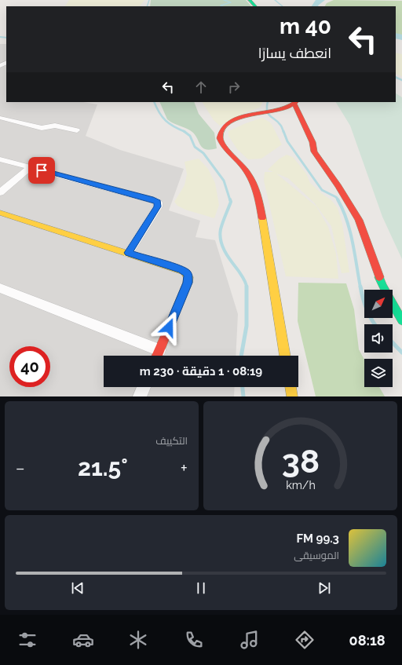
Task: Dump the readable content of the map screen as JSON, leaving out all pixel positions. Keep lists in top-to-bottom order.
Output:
{
  "north": "top right",
  "page": {
    "turn": ["40 m", "انعطف يسارًا"],
    "limit": "40",
    "trip": "08:19 · 1 دقيقة · 230 m",
    "tile": "التكييف",
    "heat": ["−", "21.5°", "+"],
    "song": ["99.3 FM", "الموسيقى"],
    "tabs": "08:18",
    "gauge": ["38", "km/h"]
  }
}
